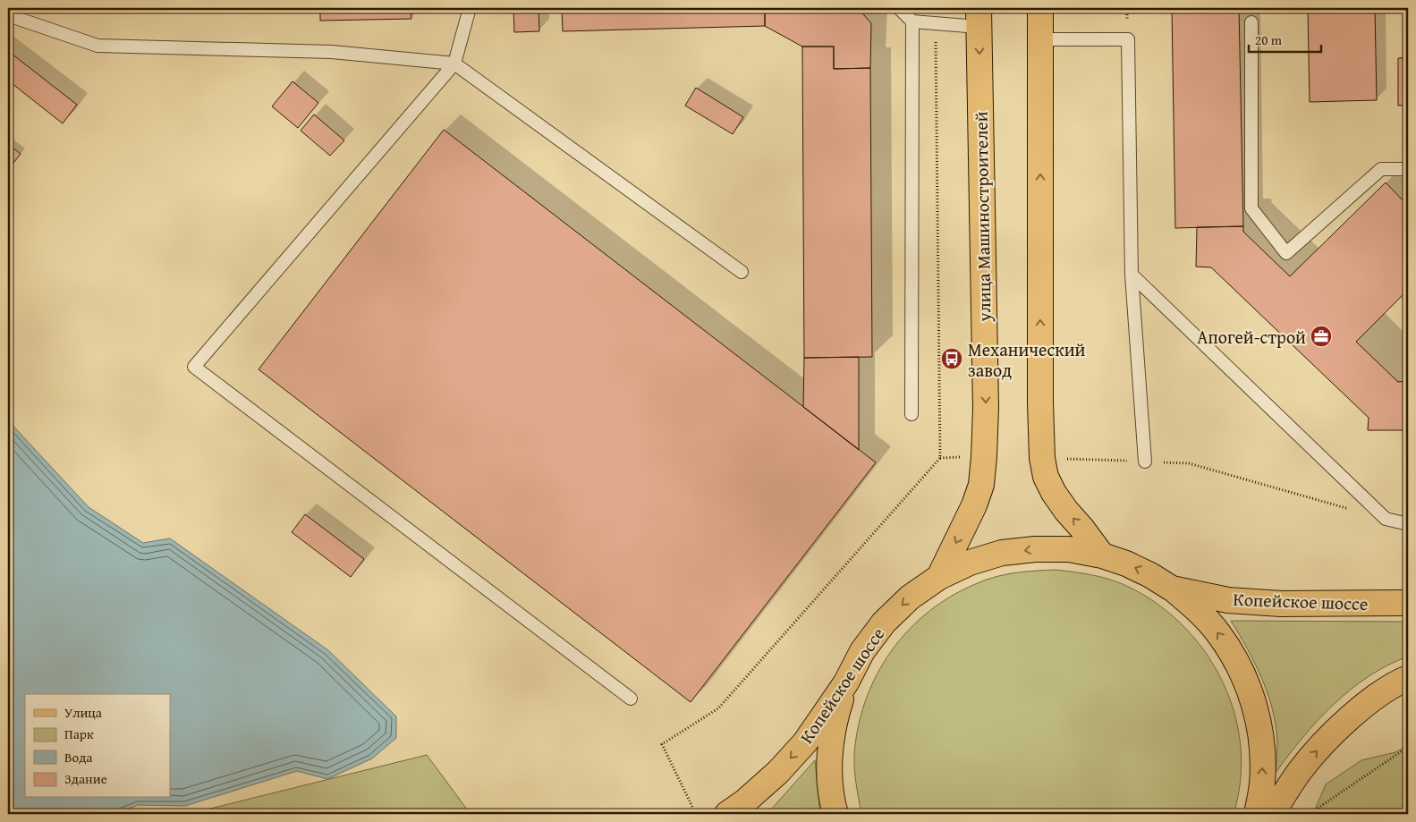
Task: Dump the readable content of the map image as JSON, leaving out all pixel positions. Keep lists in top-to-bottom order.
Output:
{
  "streets": {
    "main road": ["улица Машиностроителей", "Копейское шоссе"]
  },
  "crossings": [
    ["улица Машиностроителей", "Копейское шоссе"]
  ],
  "one_way": ["Копейское шоссе"],
  "places": {
    "office": ["Апогей-строй"],
    "bus stop": ["Механический завод"]
  },
  "legend": [
    "Улица",
    "Парк",
    "Вода",
    "Здание"
  ],
  "scale_bar": "20 m"
}
